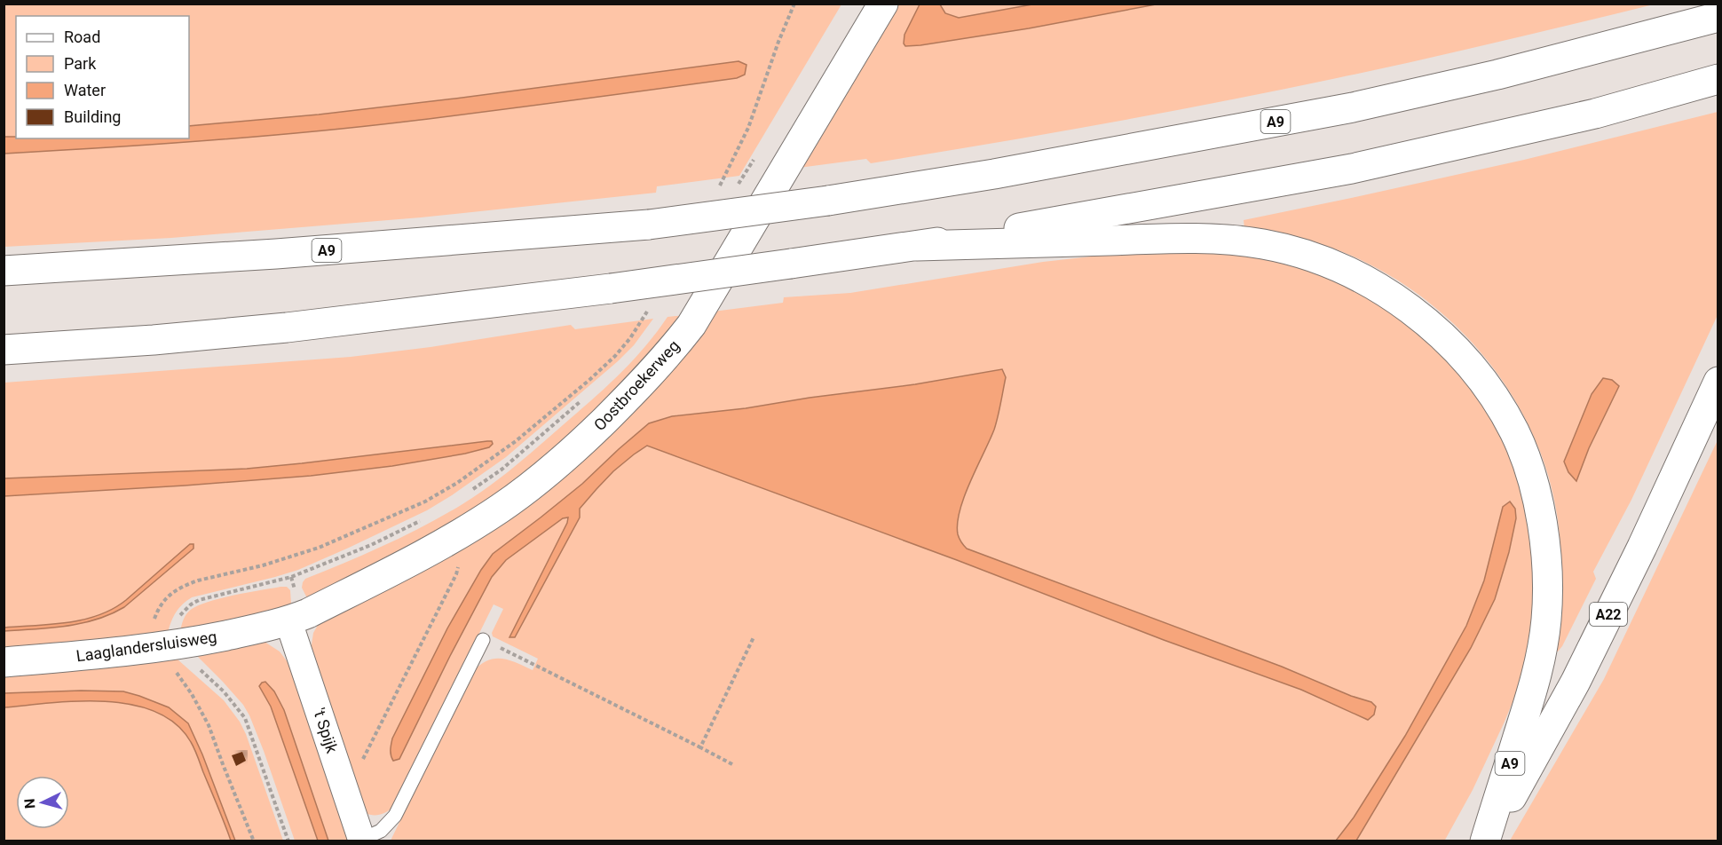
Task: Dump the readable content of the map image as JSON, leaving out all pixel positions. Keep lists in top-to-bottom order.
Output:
{
  "streets": {
    "main road": [
      "A9",
      "Oostbroekerweg",
      "A22",
      "Laaglandersluisweg"
    ],
    "street": ["'t Spijk"]
  },
  "crossings": [
    ["A9", "A22"],
    ["Oostbroekerweg", "Laaglandersluisweg"],
    ["Oostbroekerweg", "'t Spijk"],
    ["Laaglandersluisweg", "'t Spijk"]
  ],
  "legend": [
    "Road",
    "Park",
    "Water",
    "Building"
  ],
  "north": "left"
}
